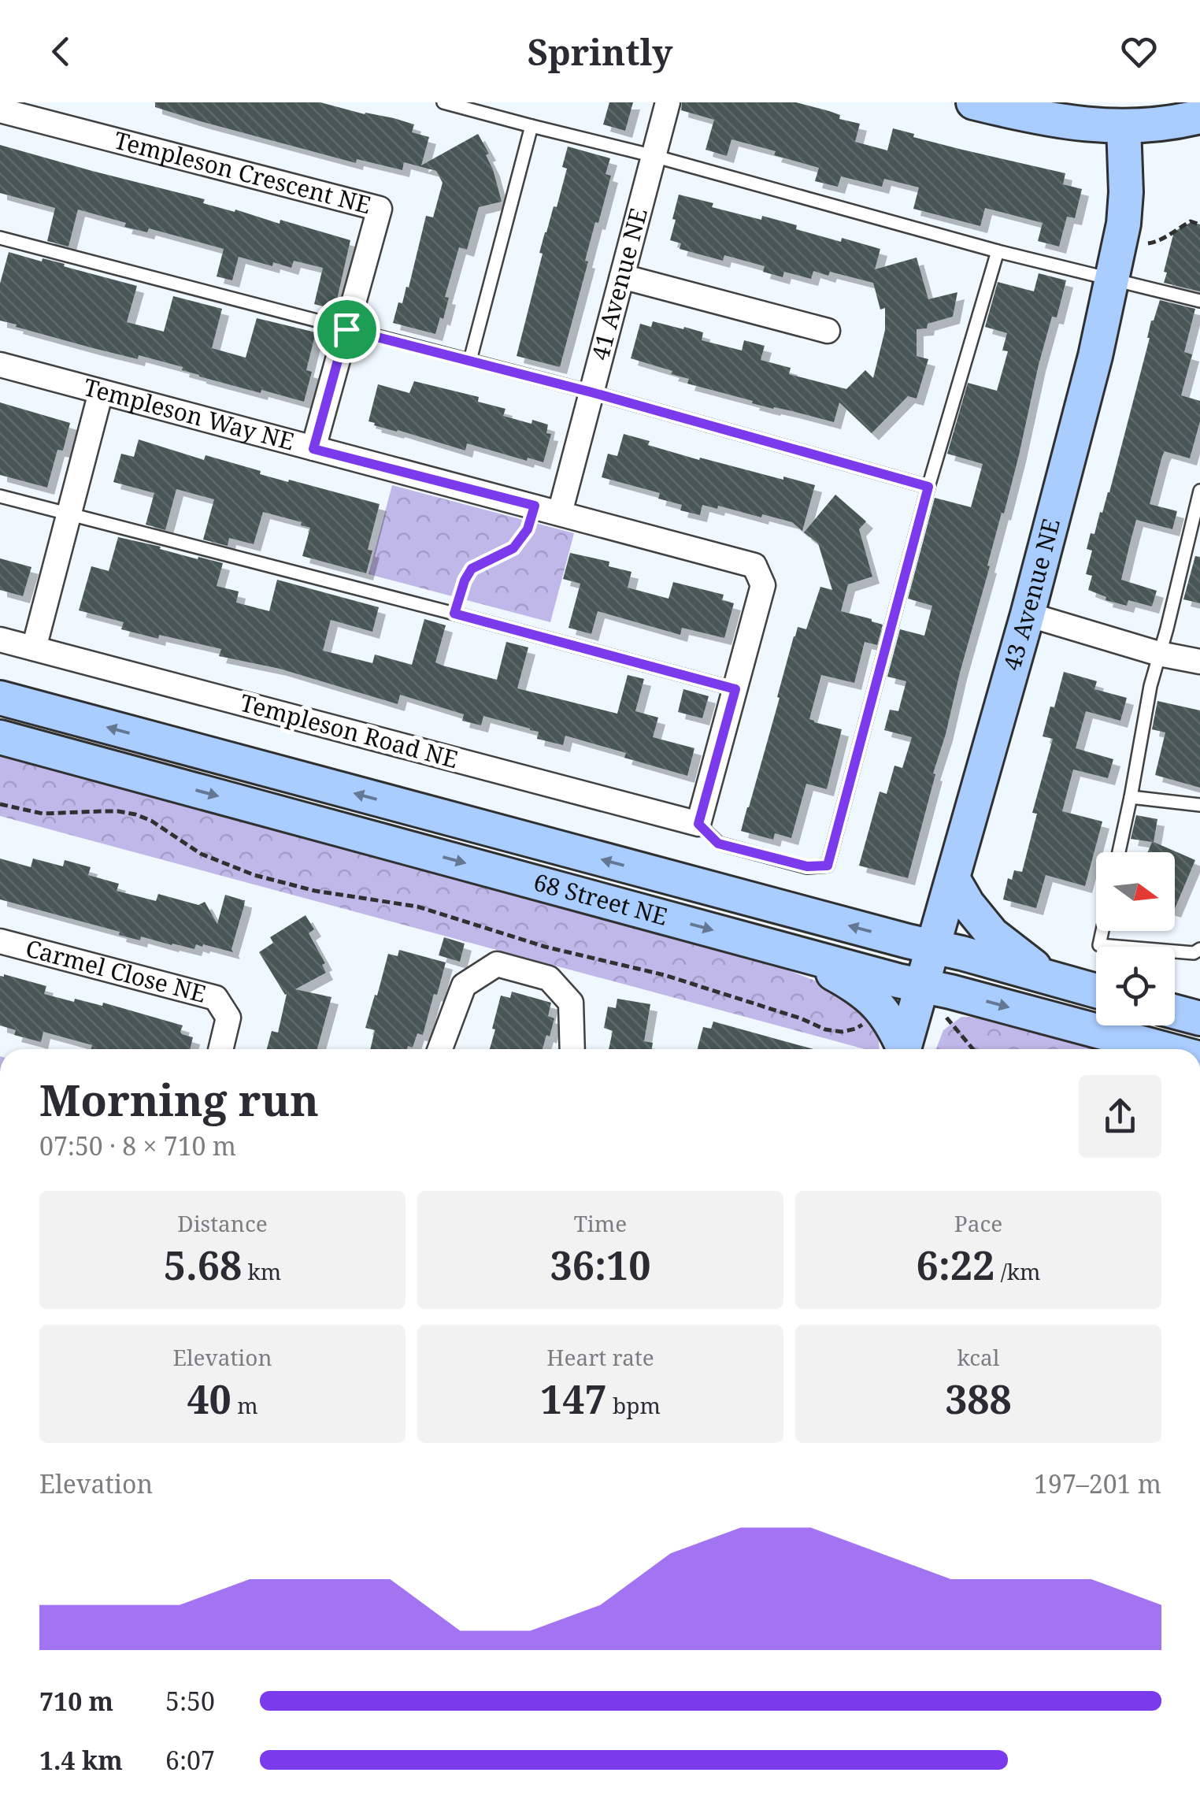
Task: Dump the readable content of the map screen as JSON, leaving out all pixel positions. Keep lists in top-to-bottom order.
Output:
{
  "streets": {
    "main road": ["43 Avenue NE", "68 Street NE"],
    "street": [
      "Templeson Crescent NE",
      "41 Avenue NE",
      "Templeson Way NE",
      "Templeson Road NE",
      "Carmel Close NE"
    ]
  },
  "crossings": [
    ["Templeson Crescent NE", "Templeson Way NE"],
    ["41 Avenue NE", "Templeson Way NE"],
    ["Templeson Way NE", "Templeson Road NE"],
    ["43 Avenue NE", "68 Street NE"]
  ],
  "north": "right",
  "page": {
    "header": "Sprintly",
    "heading": ["Morning run", "07:50 · 8 × 710 m"],
    "stats": [
      ["Distance", "5.68 km"],
      ["Time", "36:10"],
      ["Pace", "6:22 /km"],
      ["Elevation", "40 m"],
      ["Heart rate", "147 bpm"],
      ["kcal", "388"]
    ],
    "chart": ["Elevation", "197–201 m"],
    "list": [
      {
        "name": "710 m",
        "note": "5:50"
      },
      {
        "name": "1.4 km",
        "note": "6:07"
      }
    ]
  }
}
